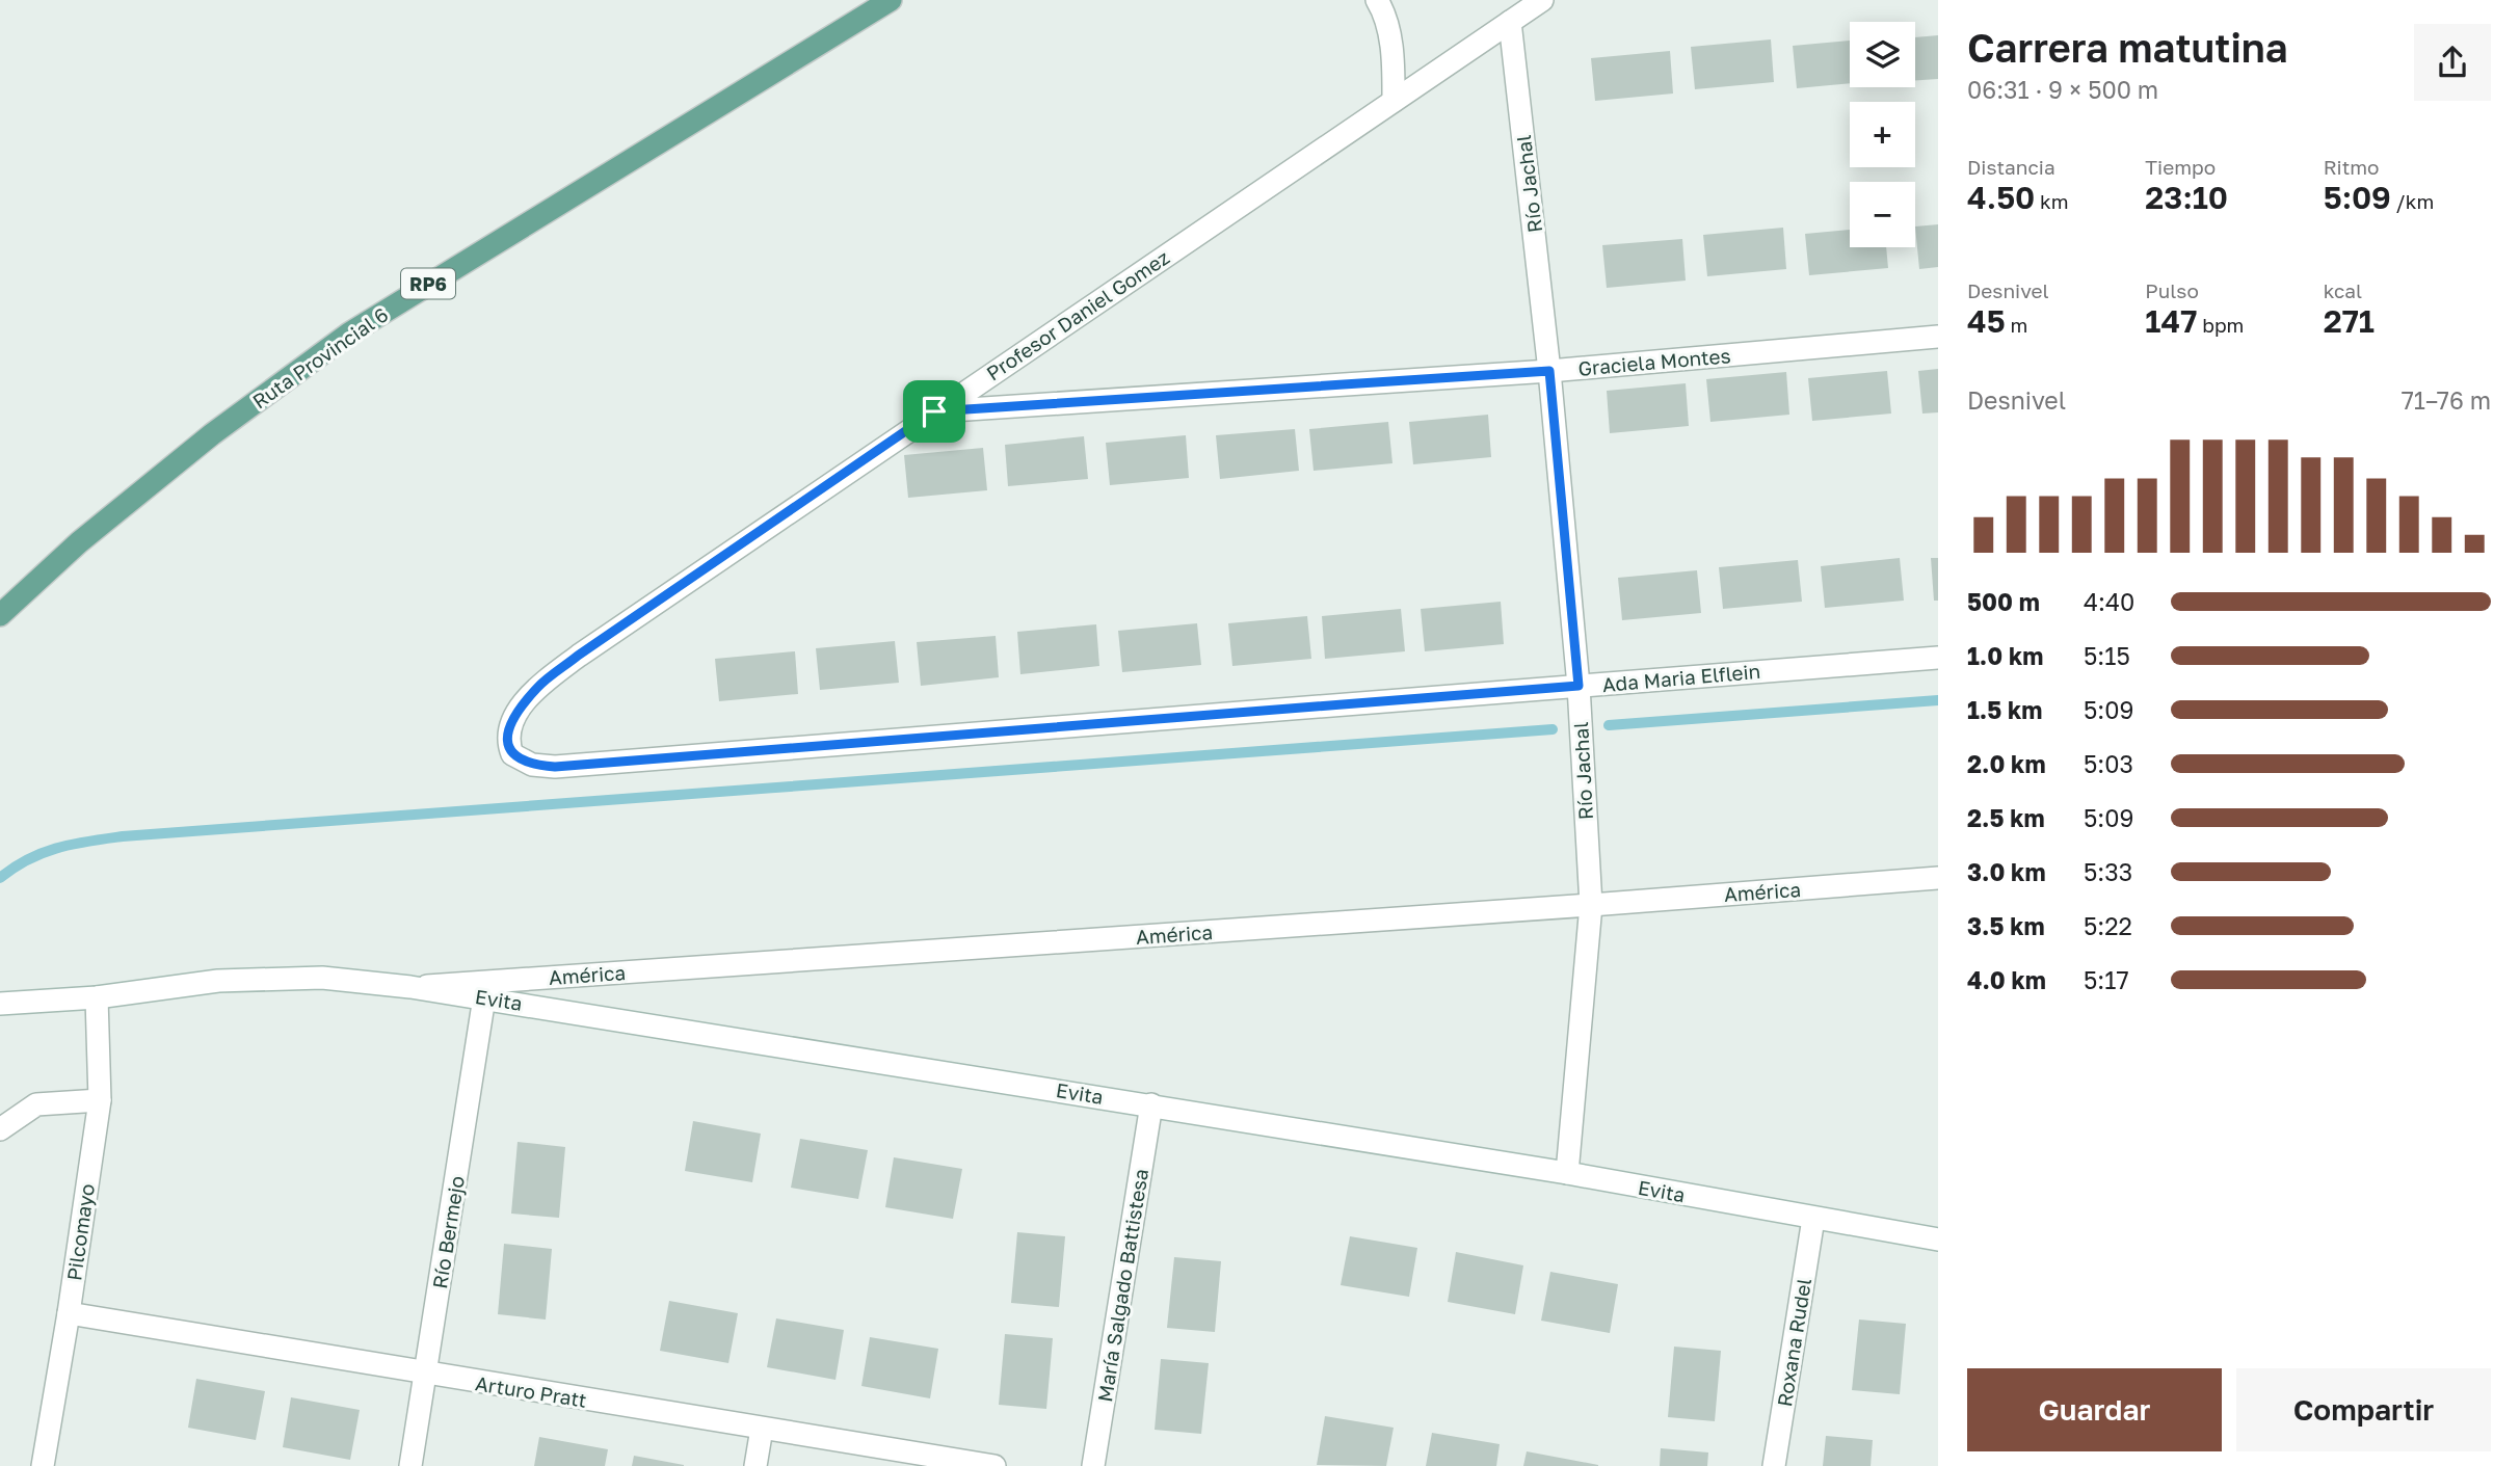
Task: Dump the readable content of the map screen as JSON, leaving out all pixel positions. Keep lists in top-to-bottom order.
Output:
{
  "streets": {
    "main road": ["RP6", "Ruta Provincial 6"],
    "street": [
      "Río Jachal",
      "Profesor Daniel Gomez",
      "Graciela Montes",
      "Ada Maria Elflein",
      "América",
      "Evita",
      "Pilcomayo",
      "Río Bermejo",
      "María Salgado Battistesa",
      "Roxana Rudel",
      "Arturo Pratt"
    ]
  },
  "crossings": [
    ["Río Jachal", "Profesor Daniel Gomez"],
    ["Río Jachal", "Graciela Montes"],
    ["Río Jachal", "Ada Maria Elflein"],
    ["Río Jachal", "América"],
    ["Río Jachal", "Evita"],
    ["Profesor Daniel Gomez", "Graciela Montes"],
    ["Profesor Daniel Gomez", "Ada Maria Elflein"],
    ["América", "Evita"],
    ["Evita", "Pilcomayo"],
    ["Evita", "Río Bermejo"],
    ["Evita", "María Salgado Battistesa"],
    ["Evita", "Roxana Rudel"],
    ["Pilcomayo", "Arturo Pratt"],
    ["Río Bermejo", "Arturo Pratt"]
  ],
  "page": {
    "heading": ["Carrera matutina", "06:31 · 9 × 500 m"],
    "map_buttons": ["+", "−"],
    "stats": [
      ["Distancia", "4.50 km"],
      ["Tiempo", "23:10"],
      ["Ritmo", "5:09 /km"],
      ["Desnivel", "45 m"],
      ["Pulso", "147 bpm"],
      ["kcal", "271"]
    ],
    "chart": ["Desnivel", "71–76 m"],
    "list": [
      {
        "name": "500 m",
        "note": "4:40"
      },
      {
        "name": "1.0 km",
        "note": "5:15"
      },
      {
        "name": "1.5 km",
        "note": "5:09"
      },
      {
        "name": "2.0 km",
        "note": "5:03"
      },
      {
        "name": "2.5 km",
        "note": "5:09"
      },
      {
        "name": "3.0 km",
        "note": "5:33"
      },
      {
        "name": "3.5 km",
        "note": "5:22"
      },
      {
        "name": "4.0 km",
        "note": "5:17"
      }
    ],
    "buttons": ["Guardar", "Compartir"]
  }
}
